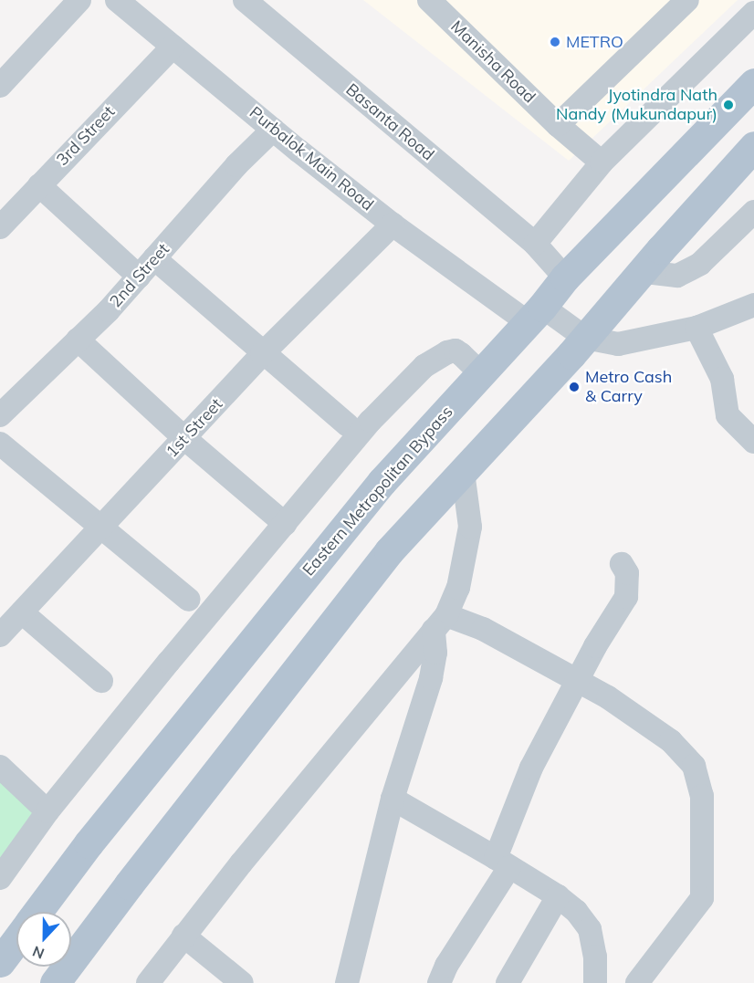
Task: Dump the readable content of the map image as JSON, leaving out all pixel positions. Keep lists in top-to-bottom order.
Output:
{
  "streets": {
    "main road": ["Eastern Metropolitan Bypass"],
    "street": [
      "Manisha Road",
      "Basanta Road",
      "3rd Street",
      "Purbalok Main Road",
      "2nd Street",
      "1st Street"
    ]
  },
  "crossings": [
    ["Basanta Road", "Eastern Metropolitan Bypass"],
    ["3rd Street", "Purbalok Main Road"],
    ["Purbalok Main Road", "2nd Street"],
    ["Purbalok Main Road", "1st Street"],
    ["Purbalok Main Road", "Eastern Metropolitan Bypass"]
  ],
  "places": ["METRO", "Jyotindra Nath Nandy (Mukundapur)", "Metro Cash & Carry"],
  "north": "bottom"
}
